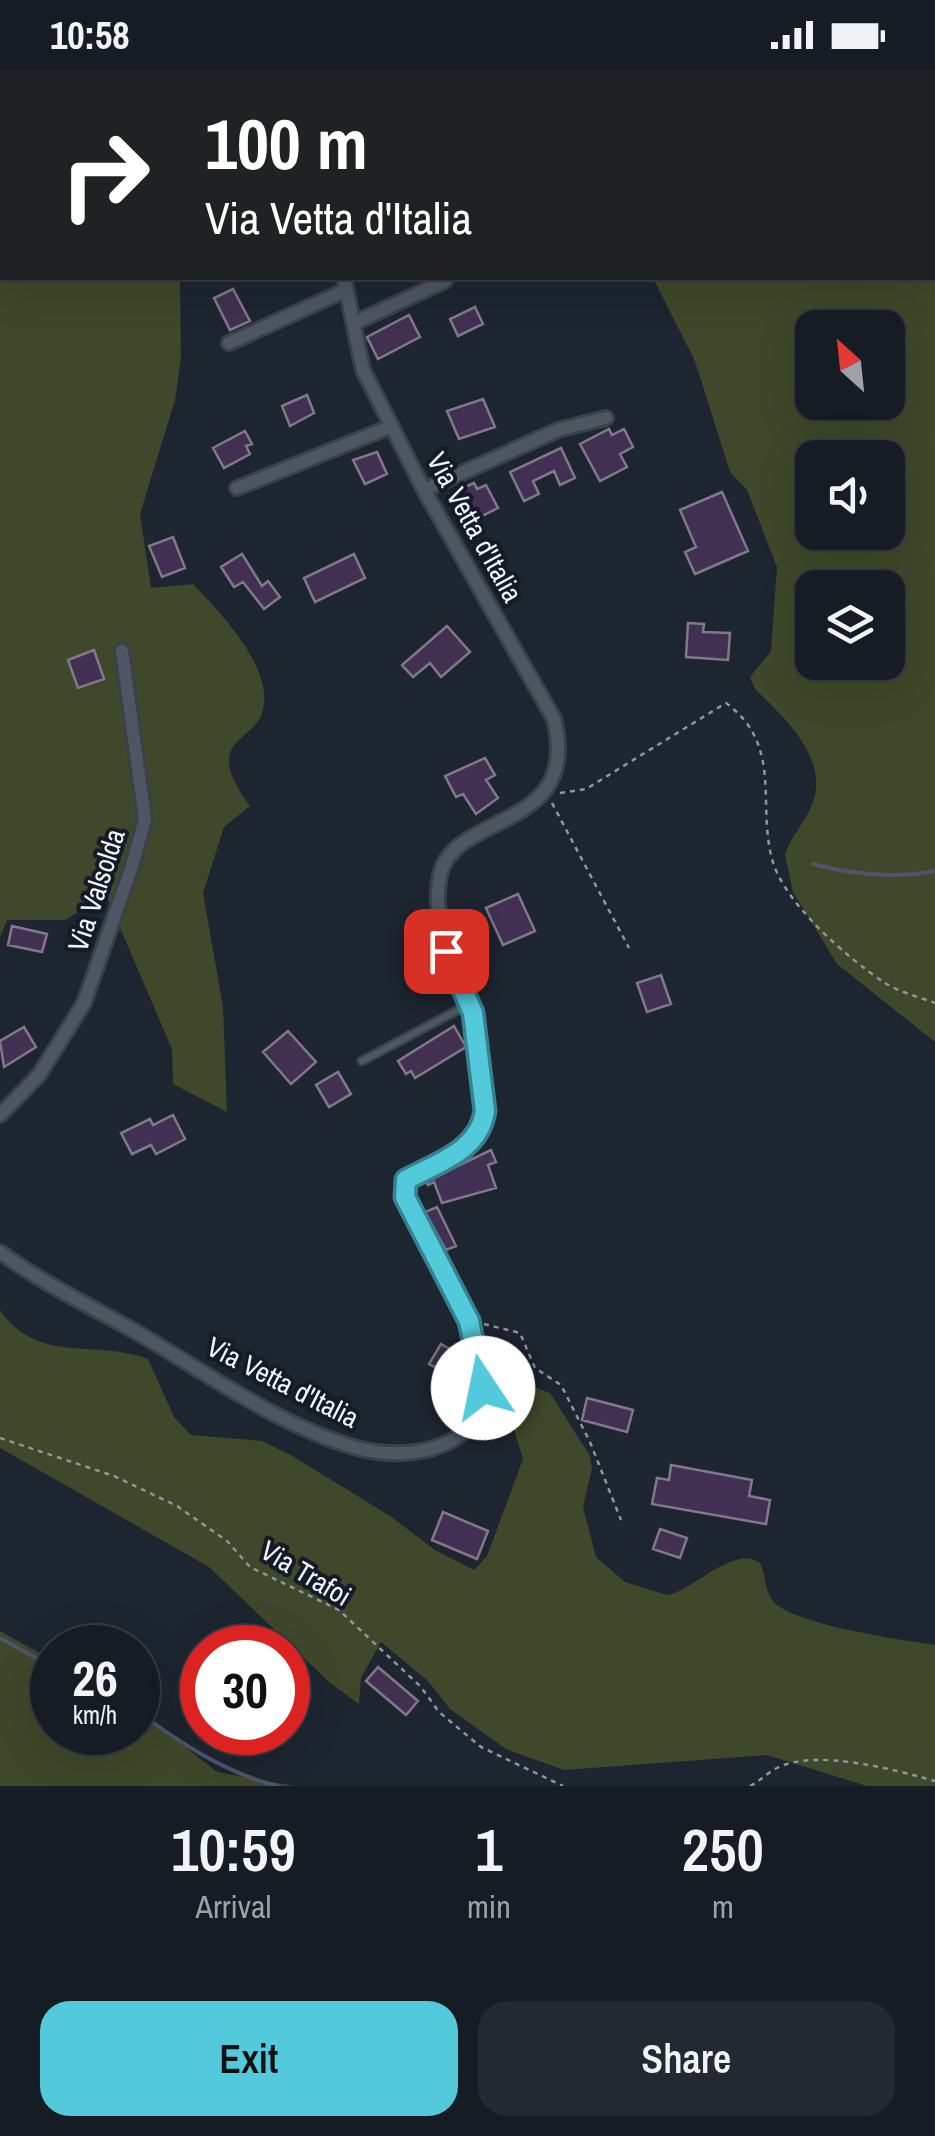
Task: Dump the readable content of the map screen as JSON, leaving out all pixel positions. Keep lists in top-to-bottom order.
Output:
{
  "streets": {
    "street": ["Via Vetta d'Italia", "Via Valsolda"],
    "path": ["Via Trafoi"]
  },
  "north": "top left",
  "page": {
    "status": "10:58",
    "turn": ["100 m", "Via Vetta d'Italia"],
    "speed": "26 km/h",
    "limit": "30",
    "eta": [
      "10:59",
      "Arrival",
      "1",
      "min",
      "250",
      "m"
    ],
    "buttons": ["Exit", "Share"]
  }
}
